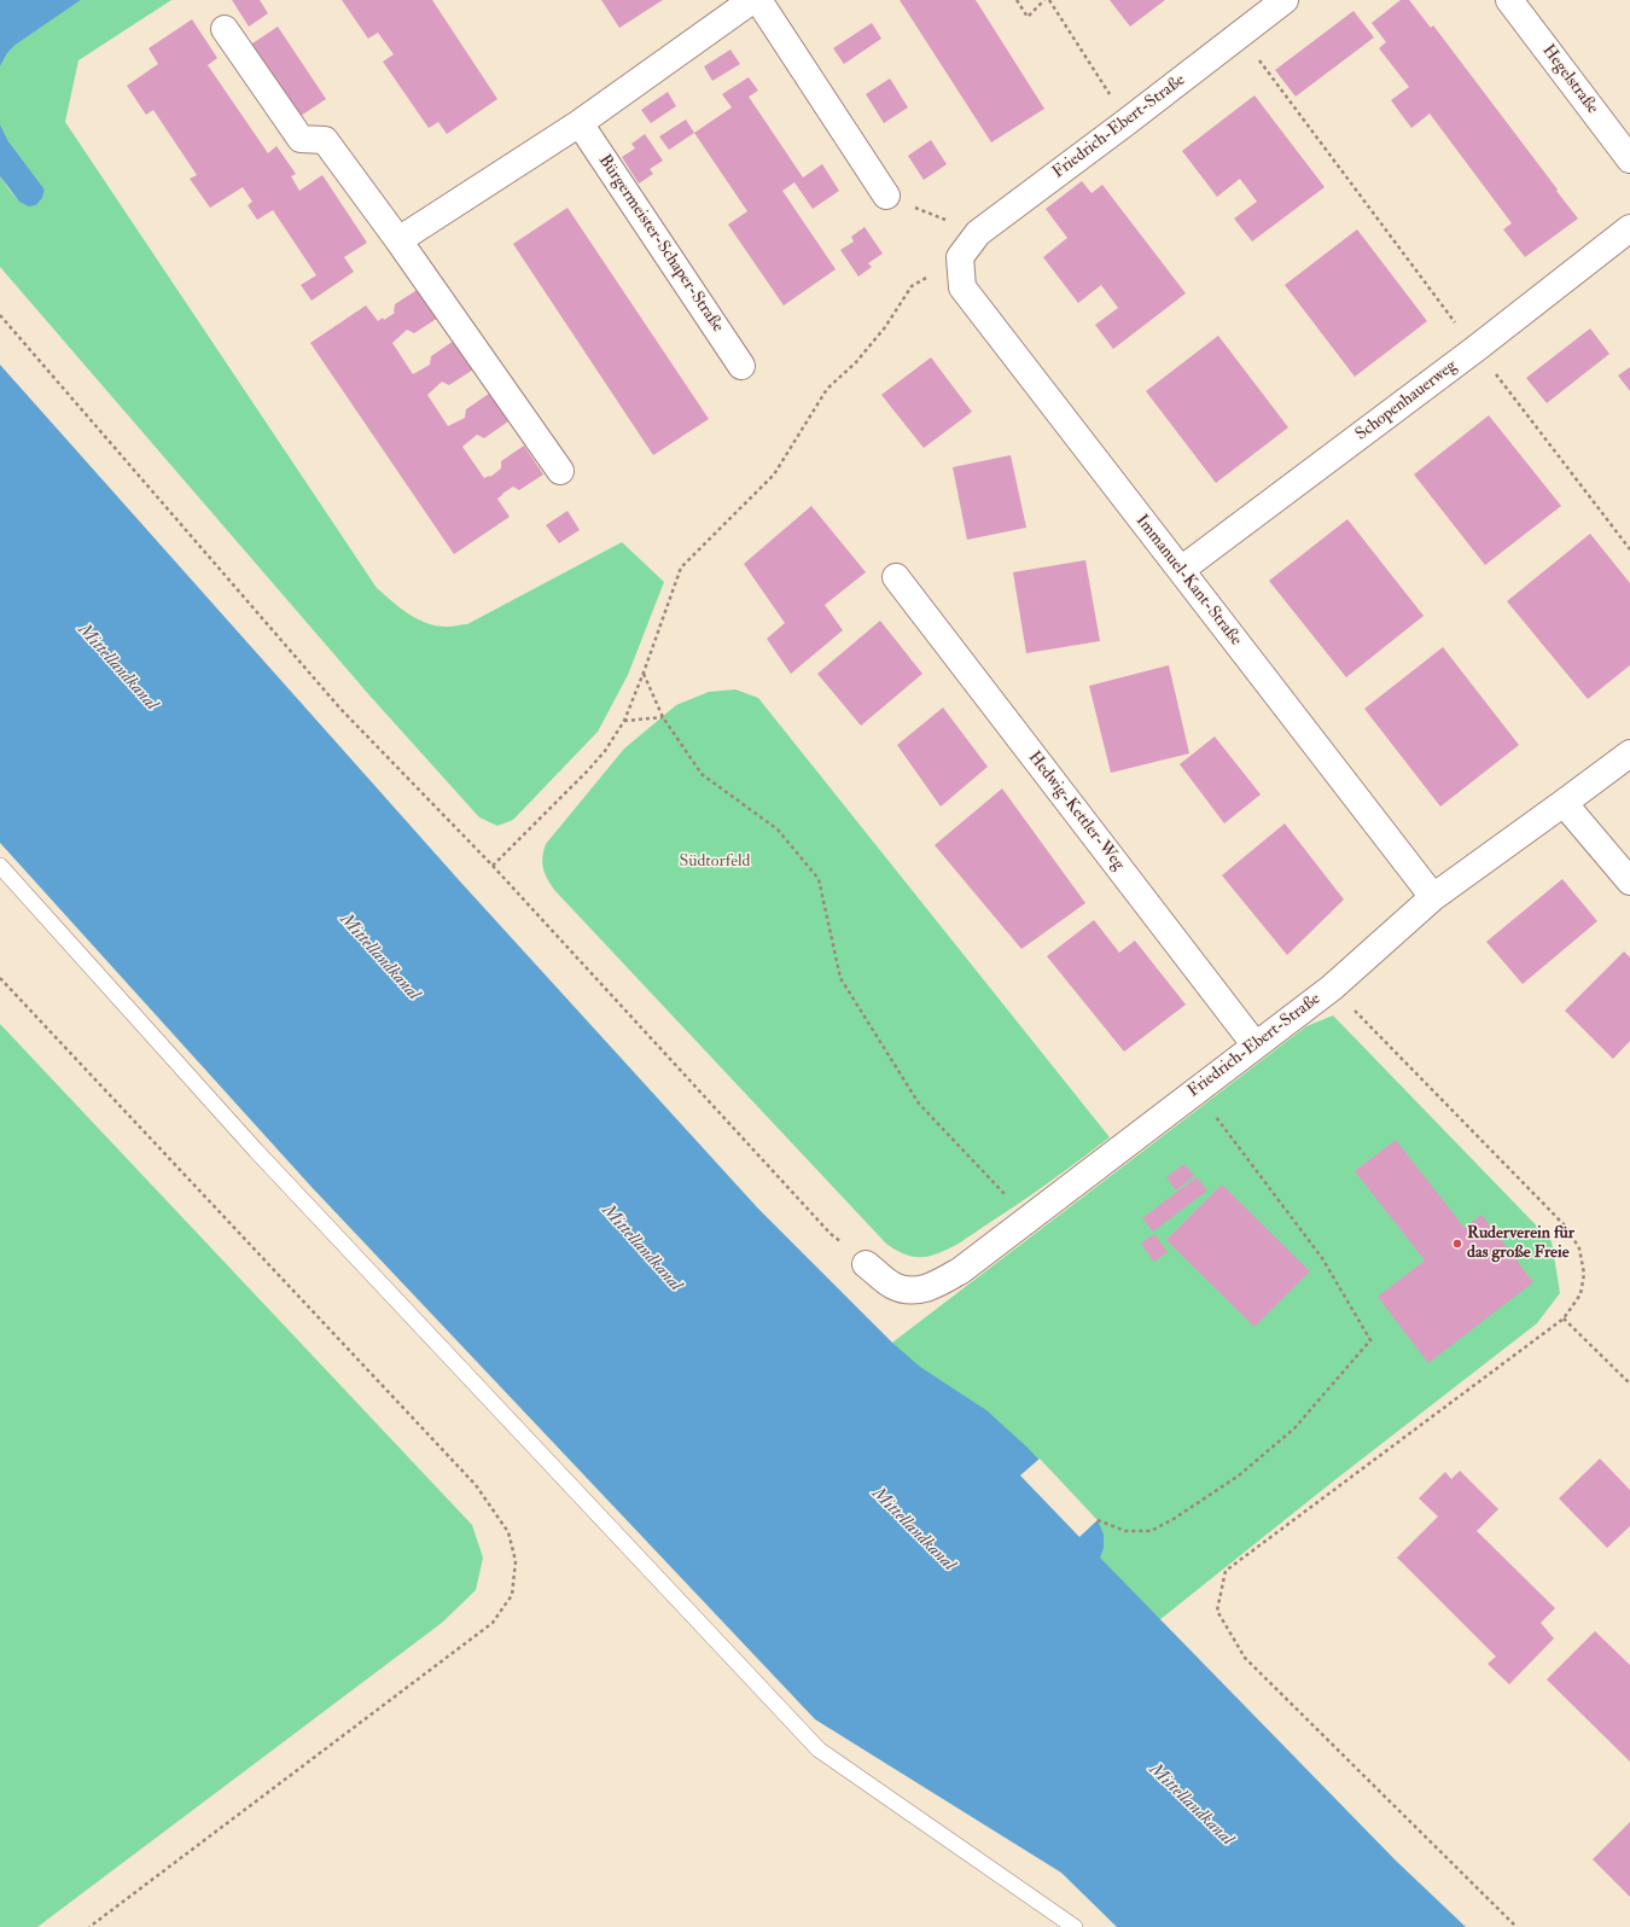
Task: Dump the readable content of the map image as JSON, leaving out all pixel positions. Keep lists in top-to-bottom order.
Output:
{
  "streets": {
    "street": [
      "Hegelstraße",
      "Friedrich-Ebert-Straße",
      "Bürgermeister-Schaper-Straße",
      "Schopenhauerweg",
      "Immanuel-Kant-Straße",
      "Hedwig-Kettler-Weg"
    ]
  },
  "crossings": [
    ["Friedrich-Ebert-Straße", "Immanuel-Kant-Straße"],
    ["Friedrich-Ebert-Straße", "Hedwig-Kettler-Weg"],
    ["Schopenhauerweg", "Immanuel-Kant-Straße"]
  ],
  "water": ["Mittellandkanal"],
  "parks": ["Südtorfeld"],
  "places": ["Ruderverein für das große Freie"]
}
